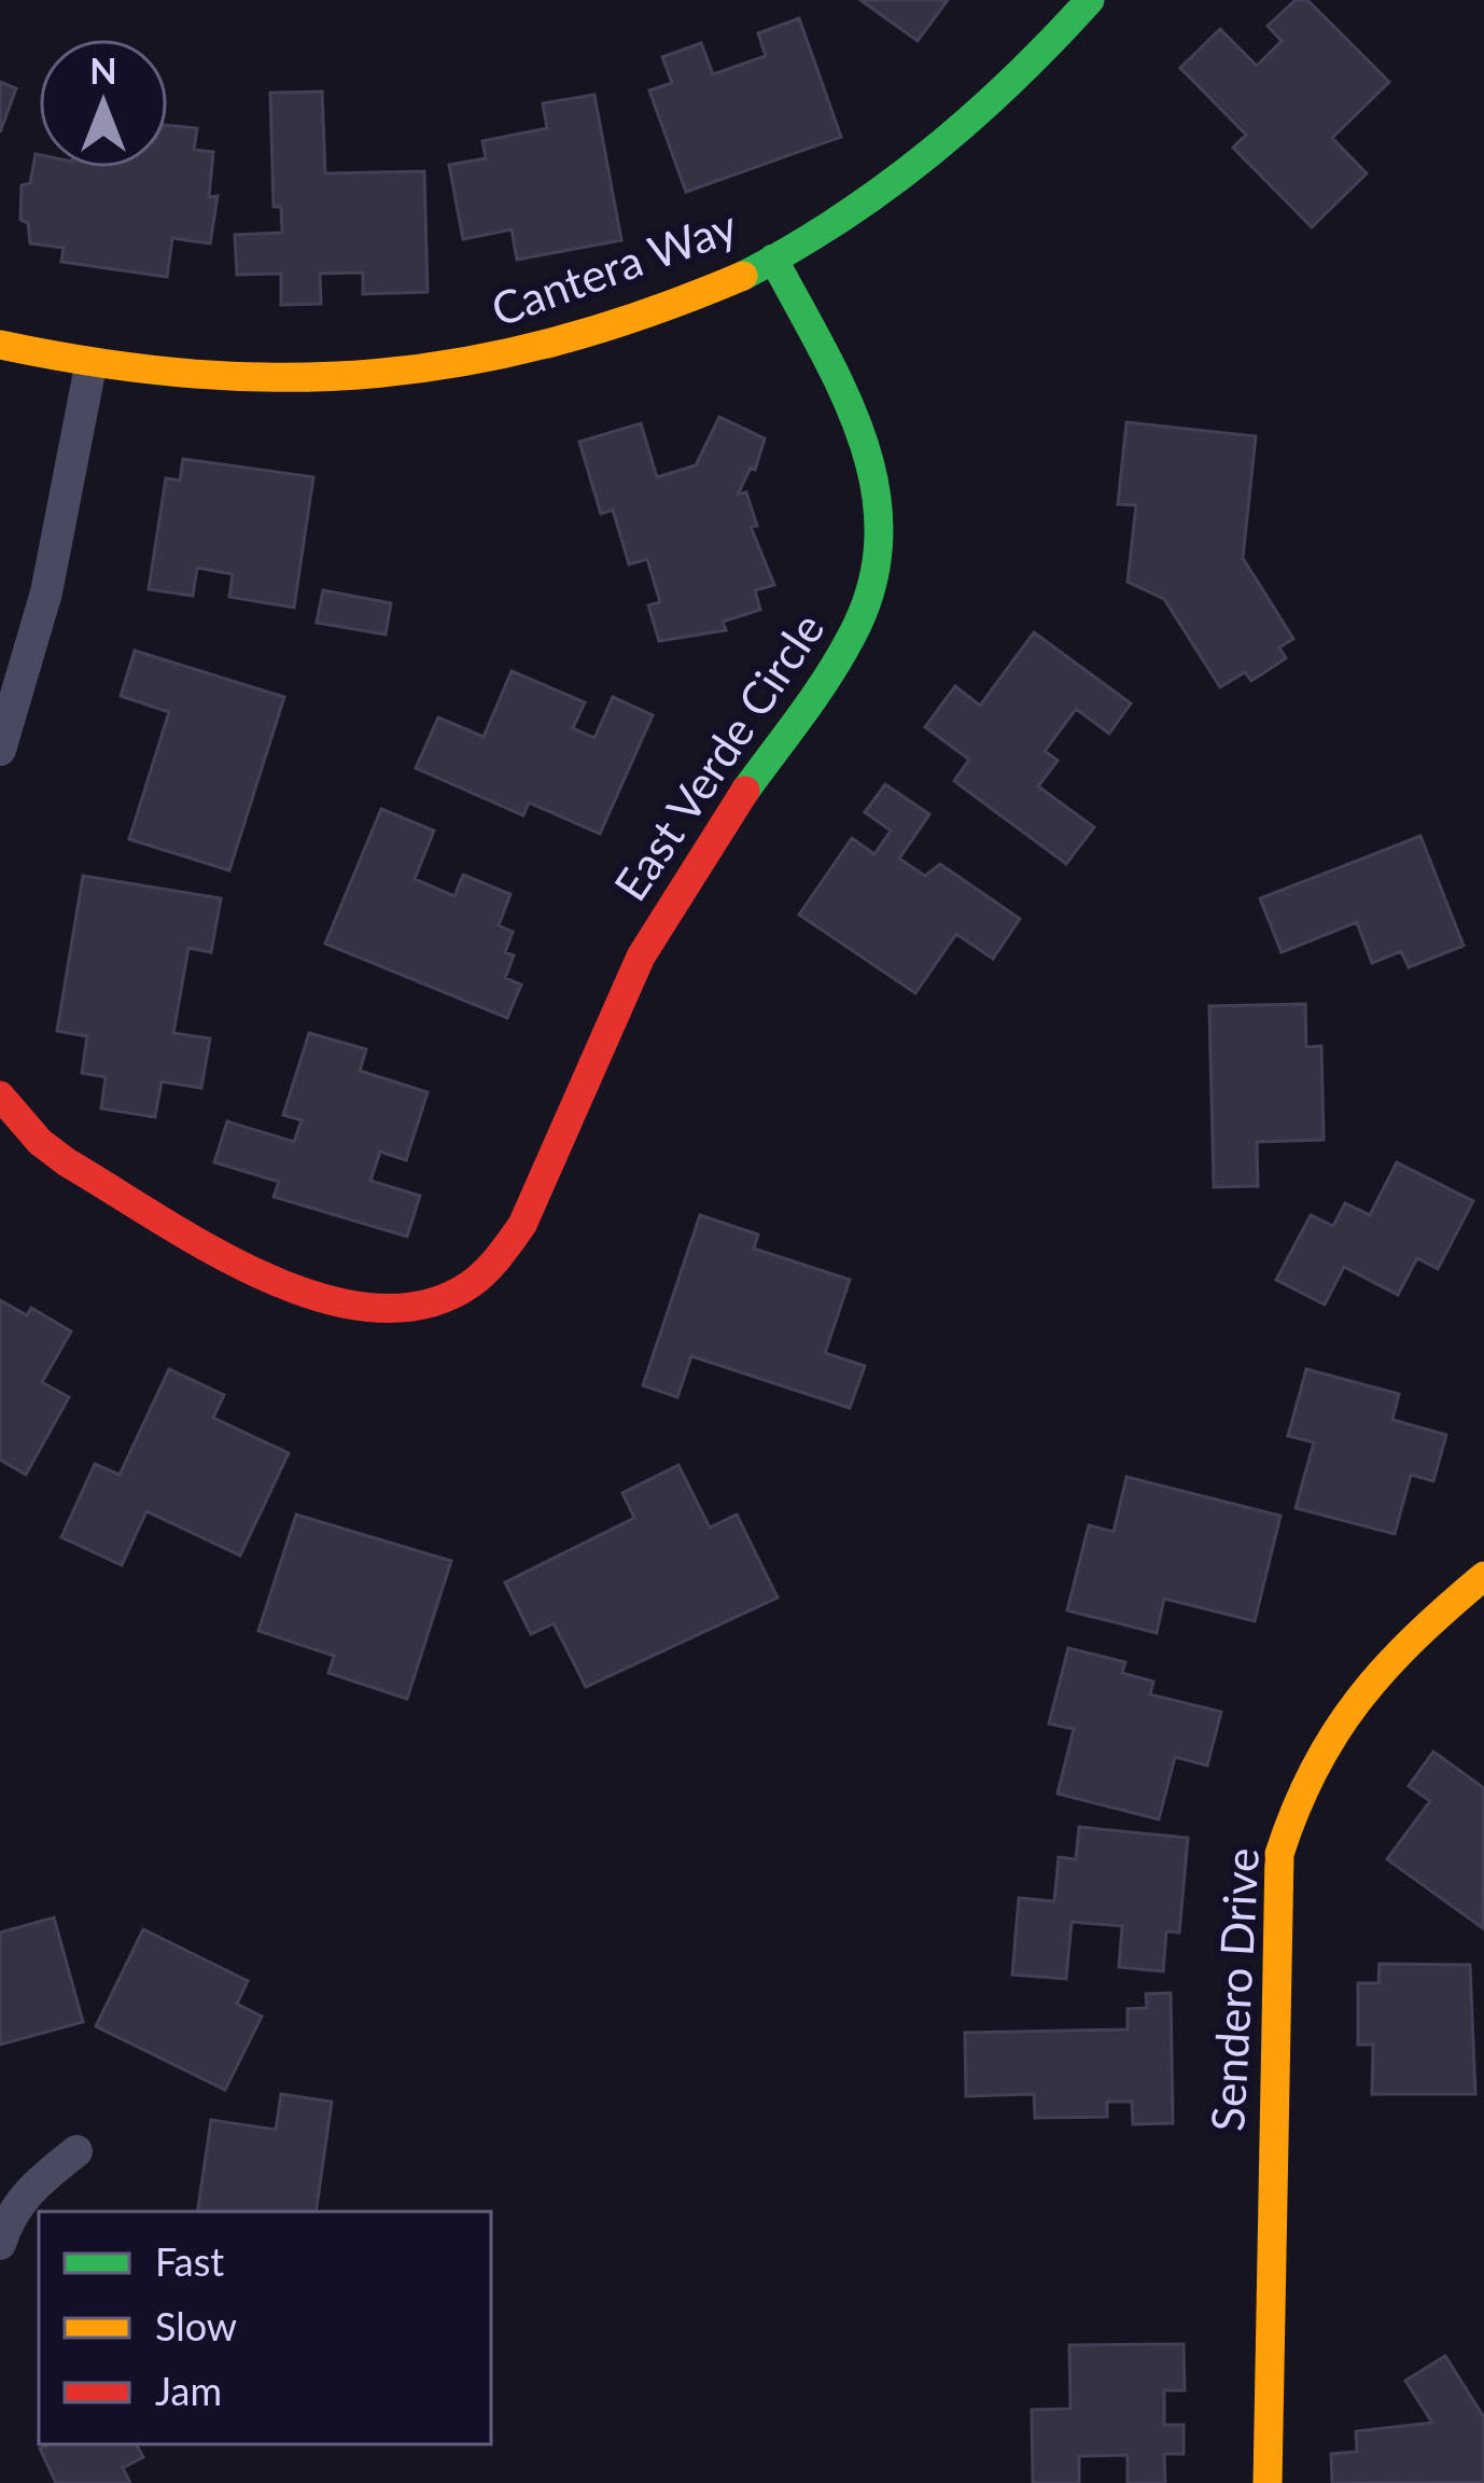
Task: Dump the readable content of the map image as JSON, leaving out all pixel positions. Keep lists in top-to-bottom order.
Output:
{
  "streets": {
    "street": ["Cantera Way", "East Verde Circle", "Sendero Drive"]
  },
  "crossings": [
    ["Cantera Way", "East Verde Circle"]
  ],
  "legend": ["Fast", "Slow", "Jam"],
  "north": "top"
}
